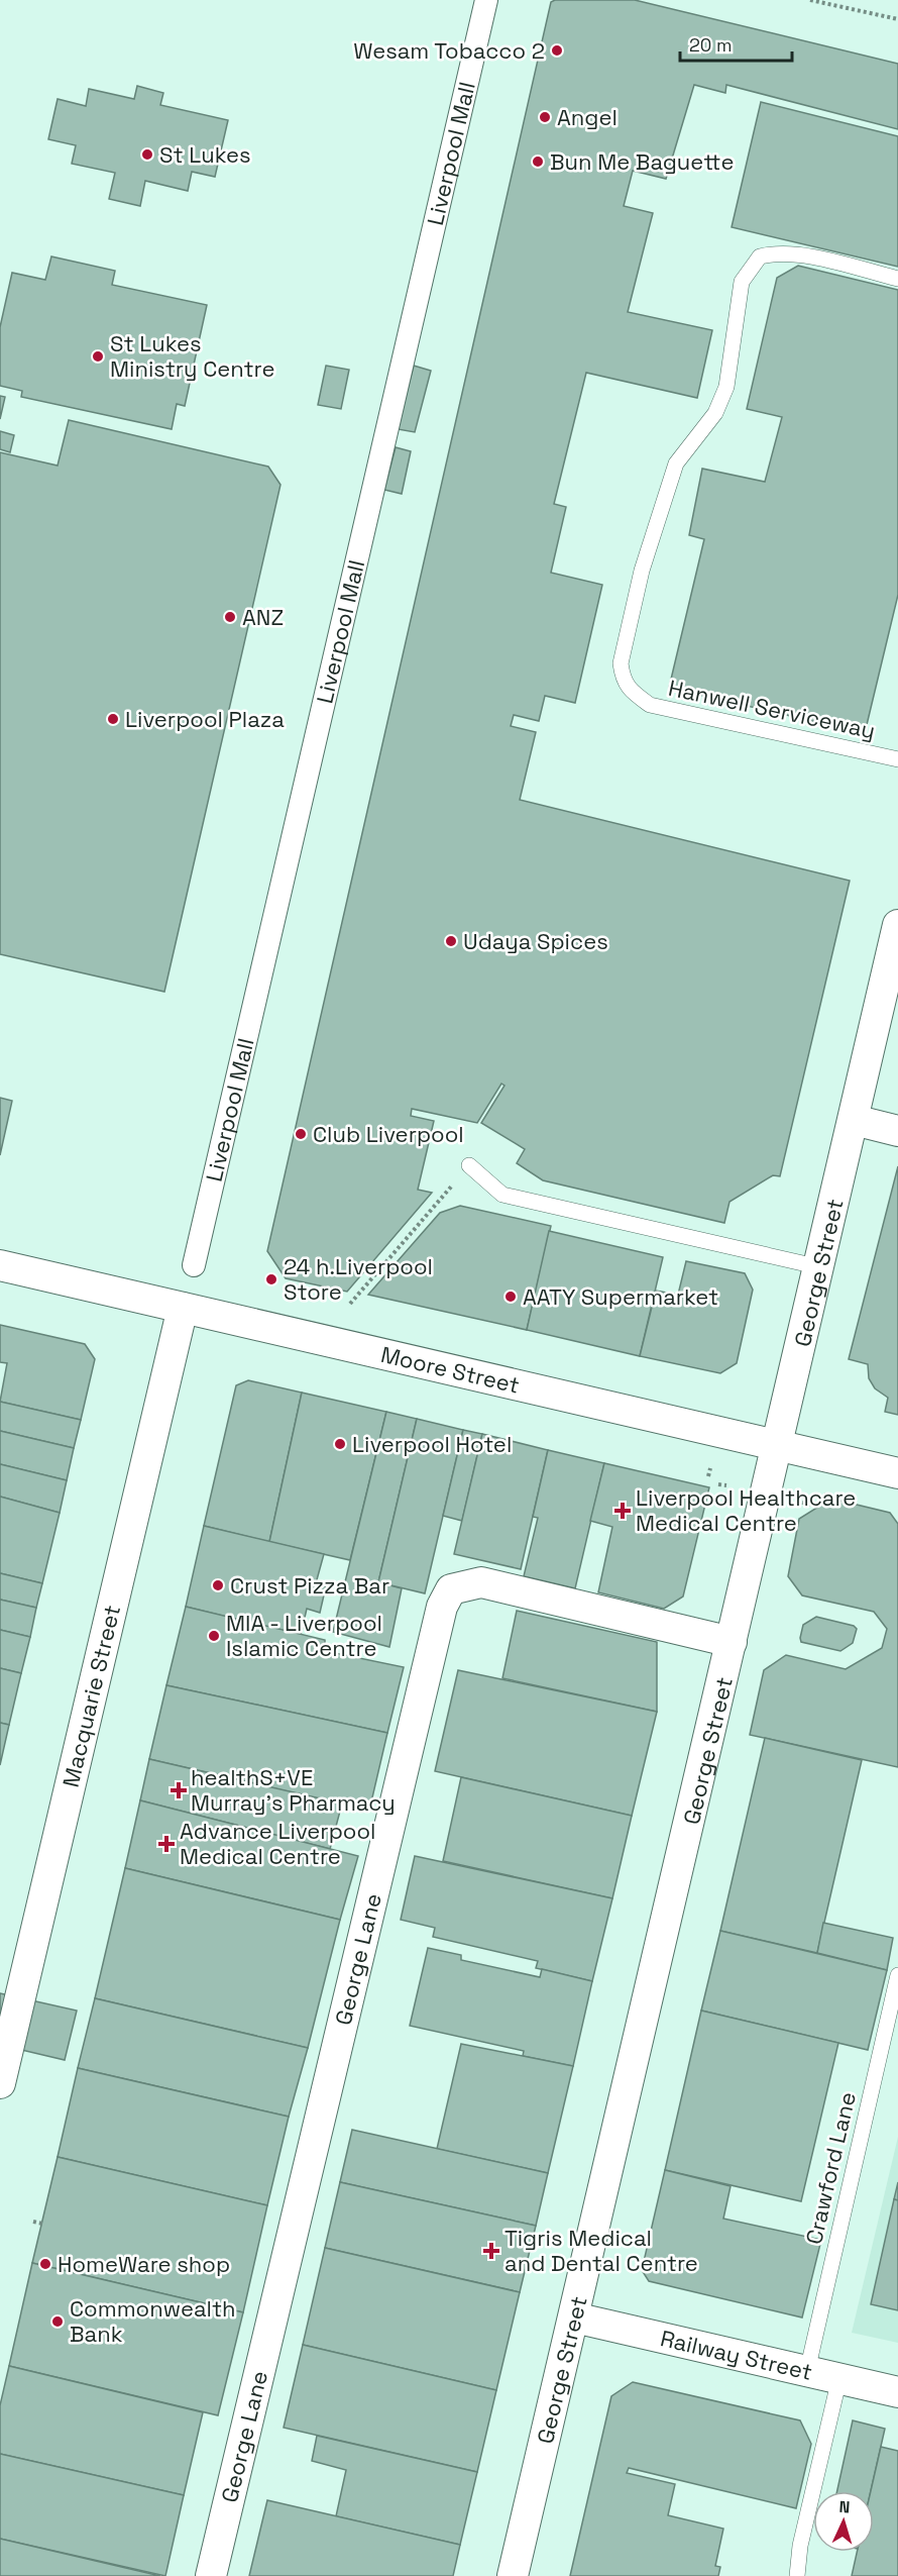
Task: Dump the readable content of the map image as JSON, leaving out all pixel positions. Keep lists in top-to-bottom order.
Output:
{
  "streets": {
    "street": [
      "Liverpool Mall",
      "George Street",
      "Moore Street",
      "Macquarie Street",
      "George Lane",
      "Railway Street"
    ],
    "lane": ["Hanwell Serviceway", "Crawford Lane"]
  },
  "crossings": [
    ["George Street", "Moore Street"],
    ["George Street", "George Lane"],
    ["George Street", "Railway Street"],
    ["Moore Street", "Macquarie Street"],
    ["Crawford Lane", "Railway Street"]
  ],
  "places": {
    "other": [
      "Wesam Tobacco 2",
      "Angel",
      "St Lukes",
      "Bun Me Baguette",
      "St Lukes Ministry Centre",
      "ANZ",
      "Liverpool Plaza",
      "Udaya Spices",
      "Club Liverpool",
      "24 h.Liverpool Store",
      "AATY Supermarket",
      "Liverpool Hotel",
      "Crust Pizza Bar",
      "MIA - Liverpool Islamic Centre",
      "HomeWare shop",
      "Commonwealth Bank"
    ],
    "health": [
      "Liverpool Healthcare Medical Centre",
      "healthS+VE Murray's Pharmacy",
      "Advance Liverpool Medical Centre",
      "Tigris Medical and Dental Centre"
    ]
  },
  "scale_bar": "20 m",
  "north": "top"
}
